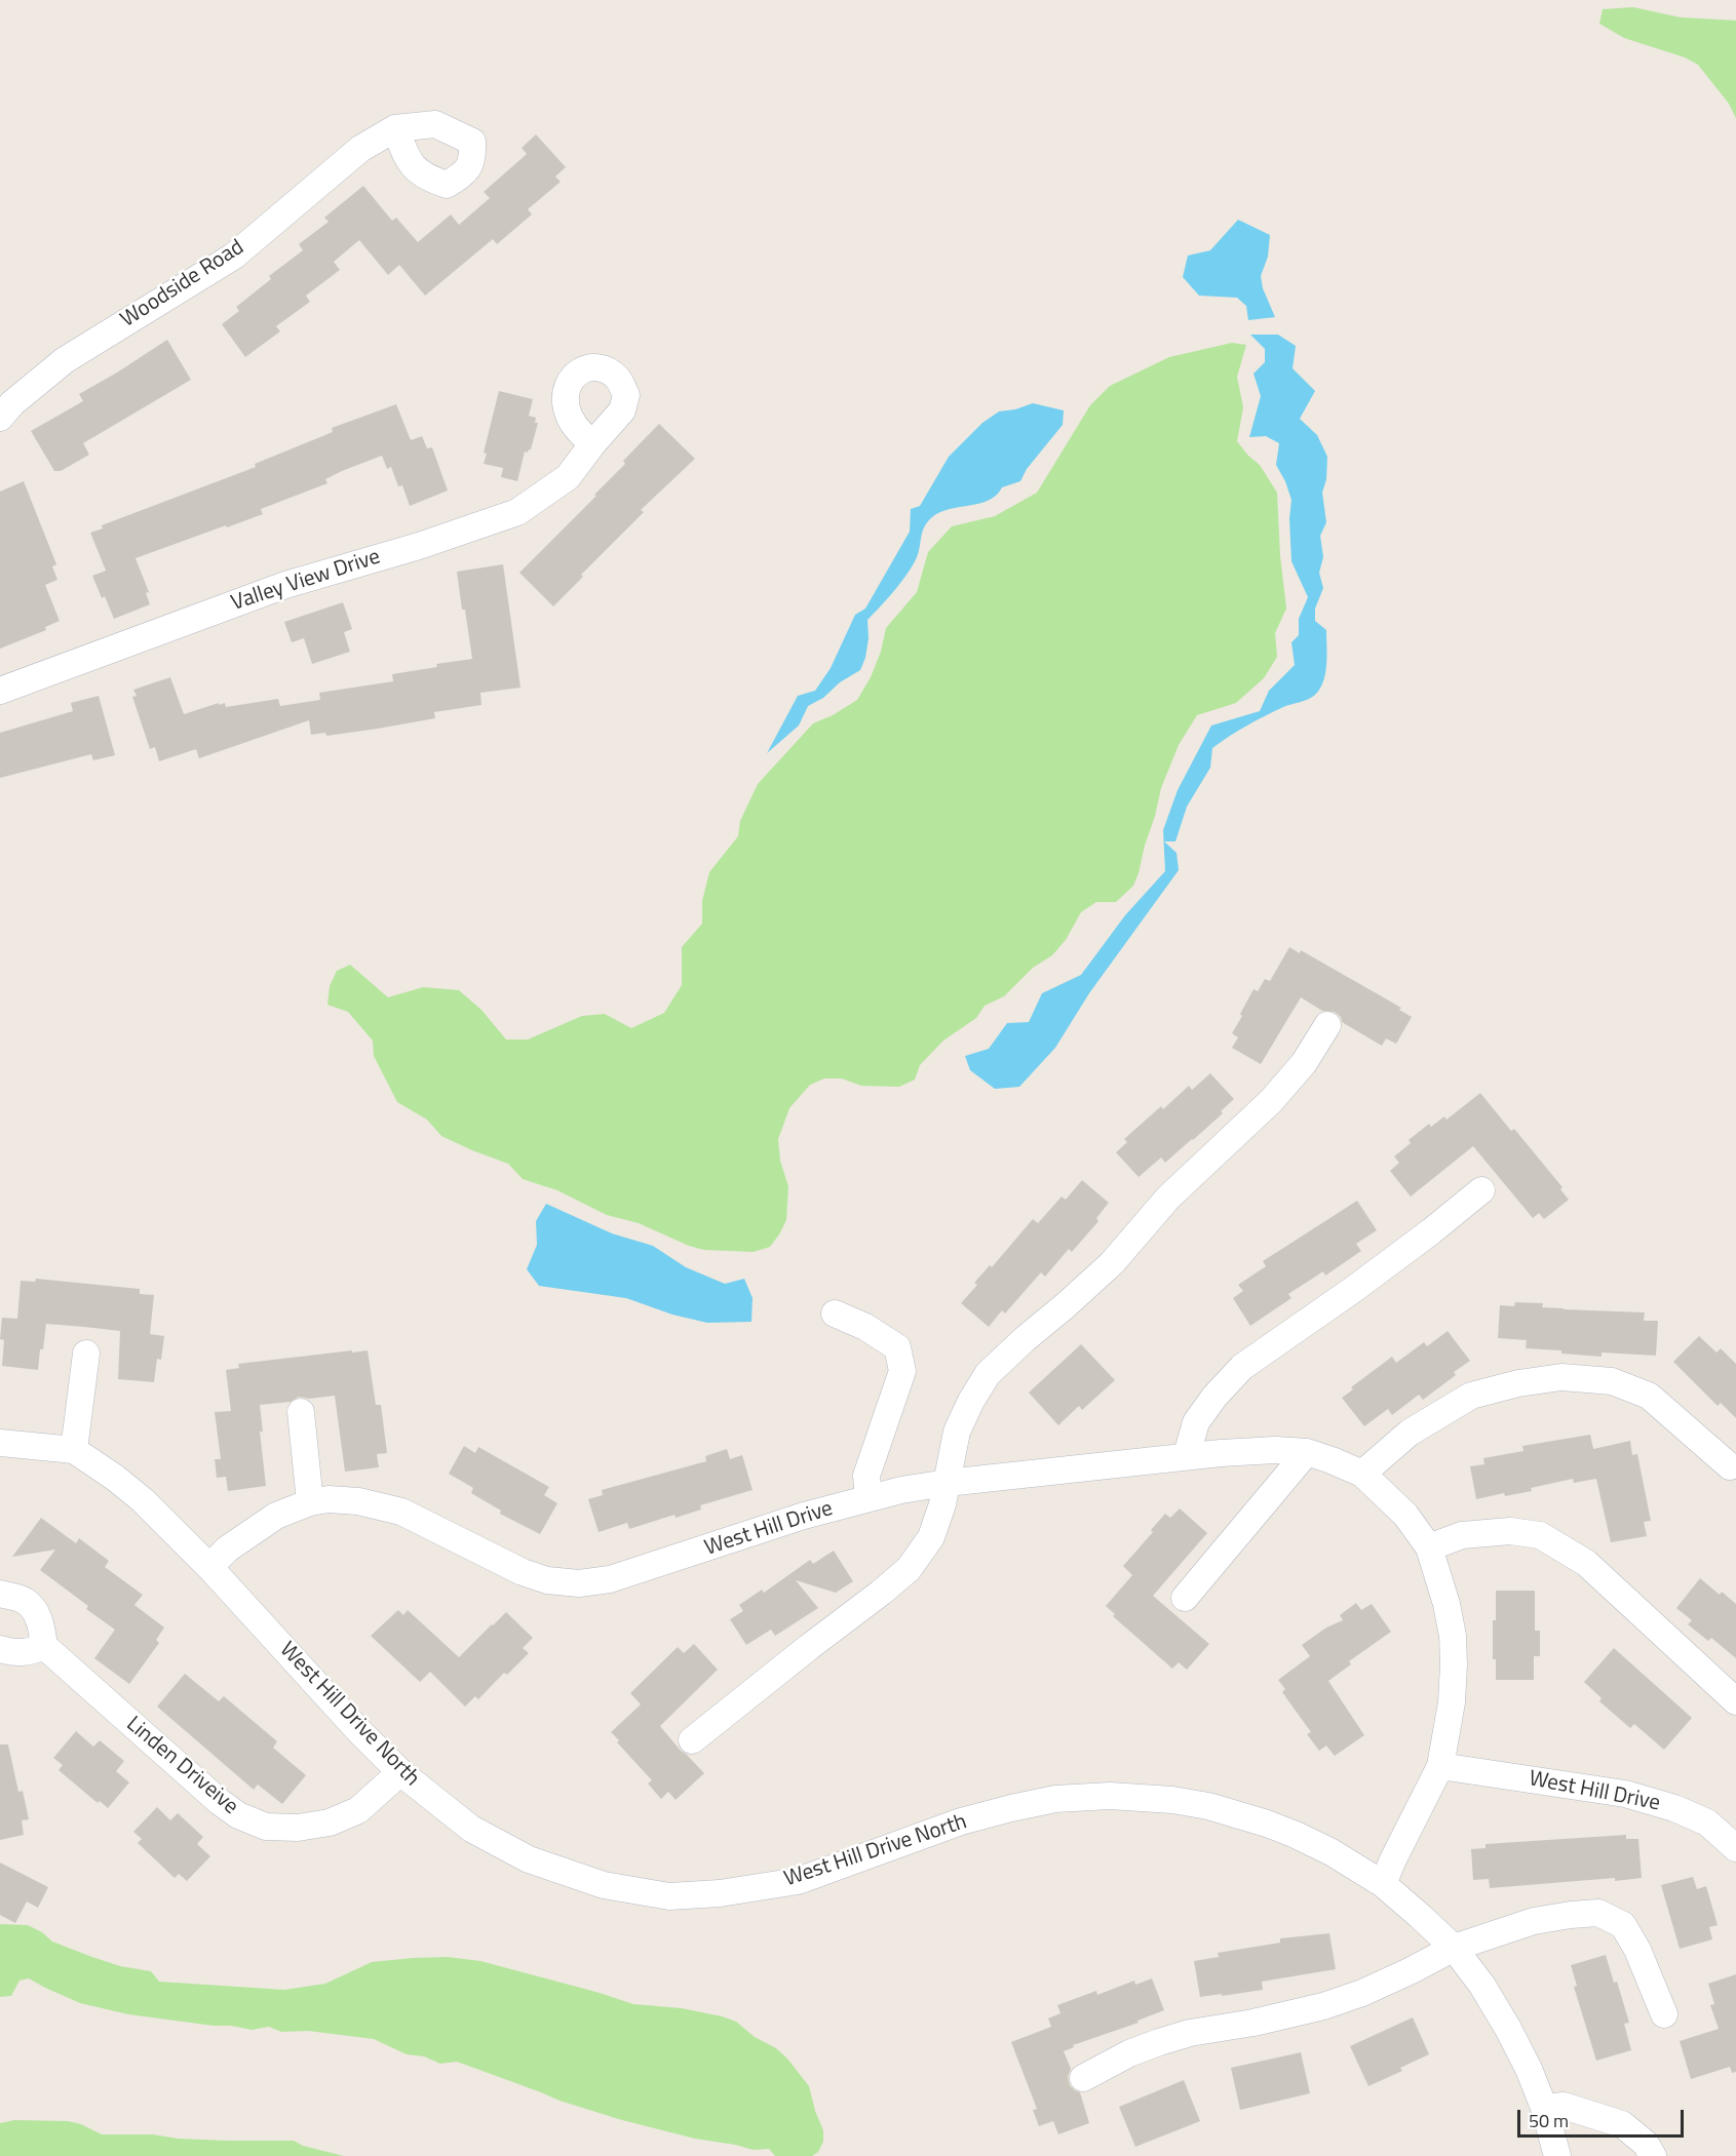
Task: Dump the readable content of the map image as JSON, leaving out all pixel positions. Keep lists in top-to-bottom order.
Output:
{
  "streets": {
    "street": [
      "Woodside Road",
      "Valley View Drive",
      "West Hill Drive",
      "West Hill Drive North",
      "Linden Driveive"
    ]
  },
  "crossings": [
    ["West Hill Drive", "West Hill Drive North"],
    ["West Hill Drive North", "Linden Driveive"]
  ],
  "scale_bar": "50 m"
}
